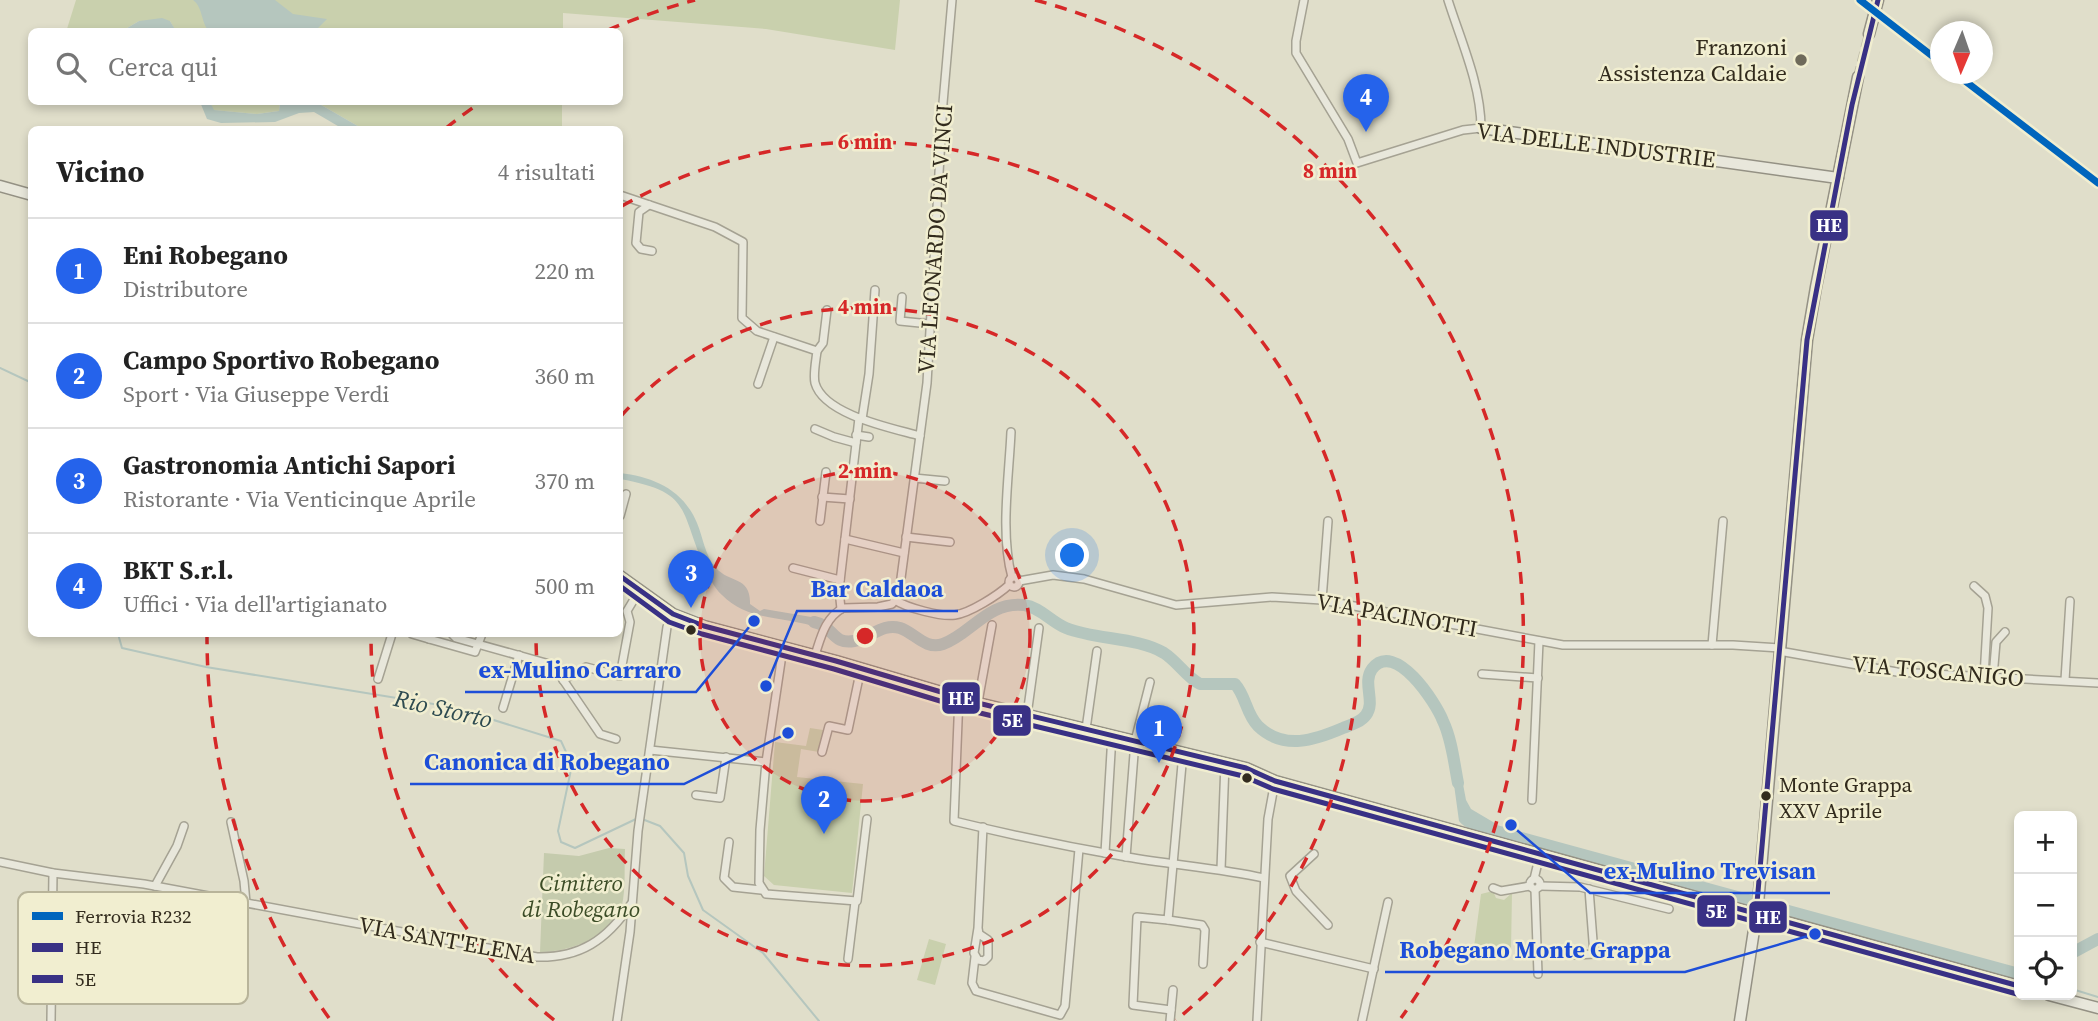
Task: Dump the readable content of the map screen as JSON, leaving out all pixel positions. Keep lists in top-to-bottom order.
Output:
{
  "streets": {
    "main road": ["VIA DELLE INDUSTRIE"],
    "street": [
      "VIA LEONARDO DA VINCI",
      "VIA PACINOTTI",
      "VIA TOSCANIGO",
      "VIA SANT'ELENA"
    ]
  },
  "crossings": [
    ["VIA LEONARDO DA VINCI", "VIA PACINOTTI"],
    ["VIA PACINOTTI", "VIA TOSCANIGO"]
  ],
  "water": ["Rio Storto"],
  "parks": ["Cimitero di Robegano"],
  "places": [
    "Franzoni Assistenza Caldaie",
    "ex-Mulino Carraro",
    "Bar Caldaoa",
    "Canonica di Robegano",
    "Monte Grappa XXV Aprile",
    "ex-Mulino Trevisan",
    "Robegano Monte Grappa"
  ],
  "lines": ["rail line R232", "transit line HE", "transit line 5E"],
  "legend": ["Ferrovia R232", "HE", "5E"],
  "north": "bottom",
  "page": {
    "search": "Cerca qui",
    "pins": [
      "4",
      "3",
      "1",
      "2"
    ],
    "heading": ["Vicino", "4 risultati"],
    "list": [
      {
        "mark": "1",
        "name": "Eni Robegano",
        "note": "Distributore",
        "value": "220 m"
      },
      {
        "mark": "2",
        "name": "Campo Sportivo Robegano",
        "note": "Sport · Via Giuseppe Verdi",
        "value": "360 m"
      },
      {
        "mark": "3",
        "name": "Gastronomia Antichi Sapori",
        "note": "Ristorante · Via Venticinque Aprile",
        "value": "370 m"
      },
      {
        "mark": "4",
        "name": "BKT S.r.l.",
        "note": "Uffici · Via dell'artigianato",
        "value": "500 m"
      }
    ],
    "map_buttons": ["+", "−"]
  },
  "rings": [
    "6 min",
    "8 min",
    "4 min",
    "2 min"
  ]
}
